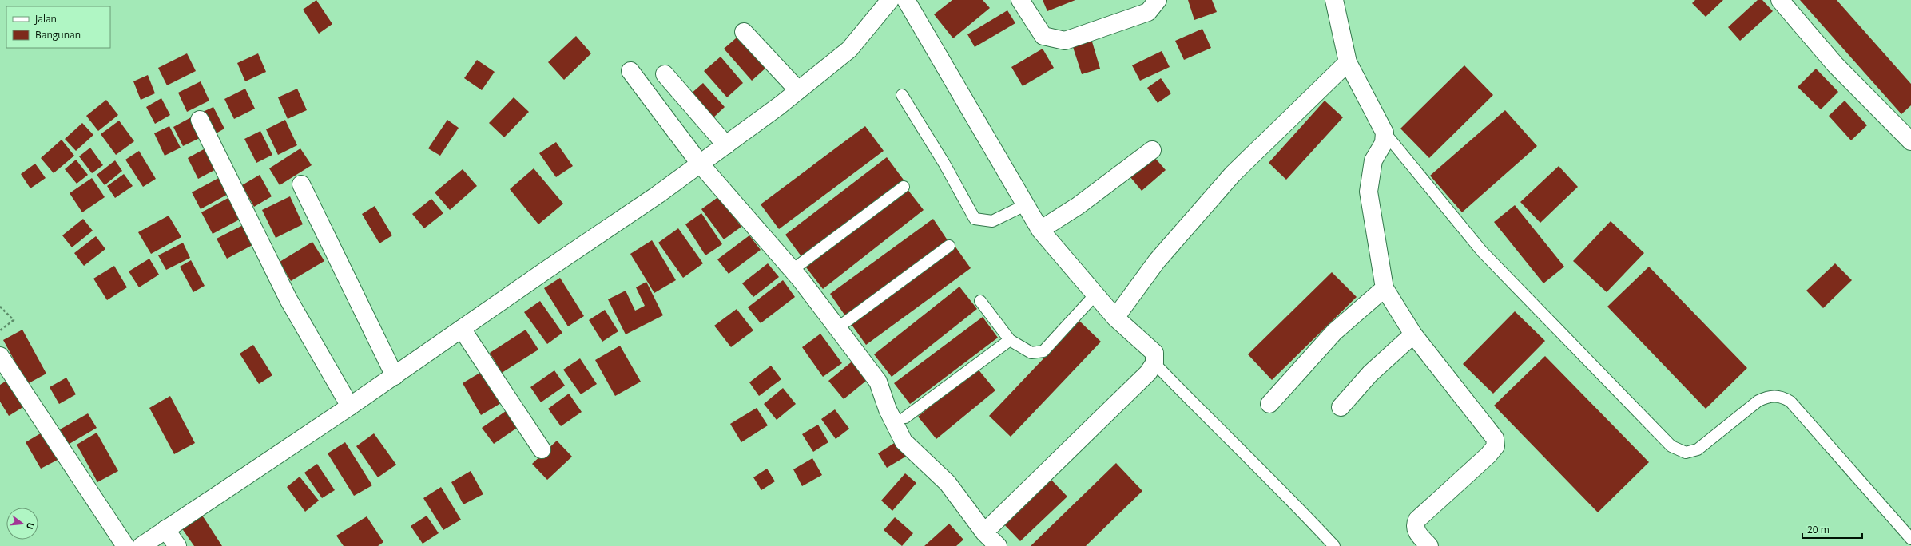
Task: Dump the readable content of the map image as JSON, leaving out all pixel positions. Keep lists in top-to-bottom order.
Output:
{
  "legend": ["Jalan", "Bangunan"],
  "scale_bar": "20 m",
  "north": "right"
}
